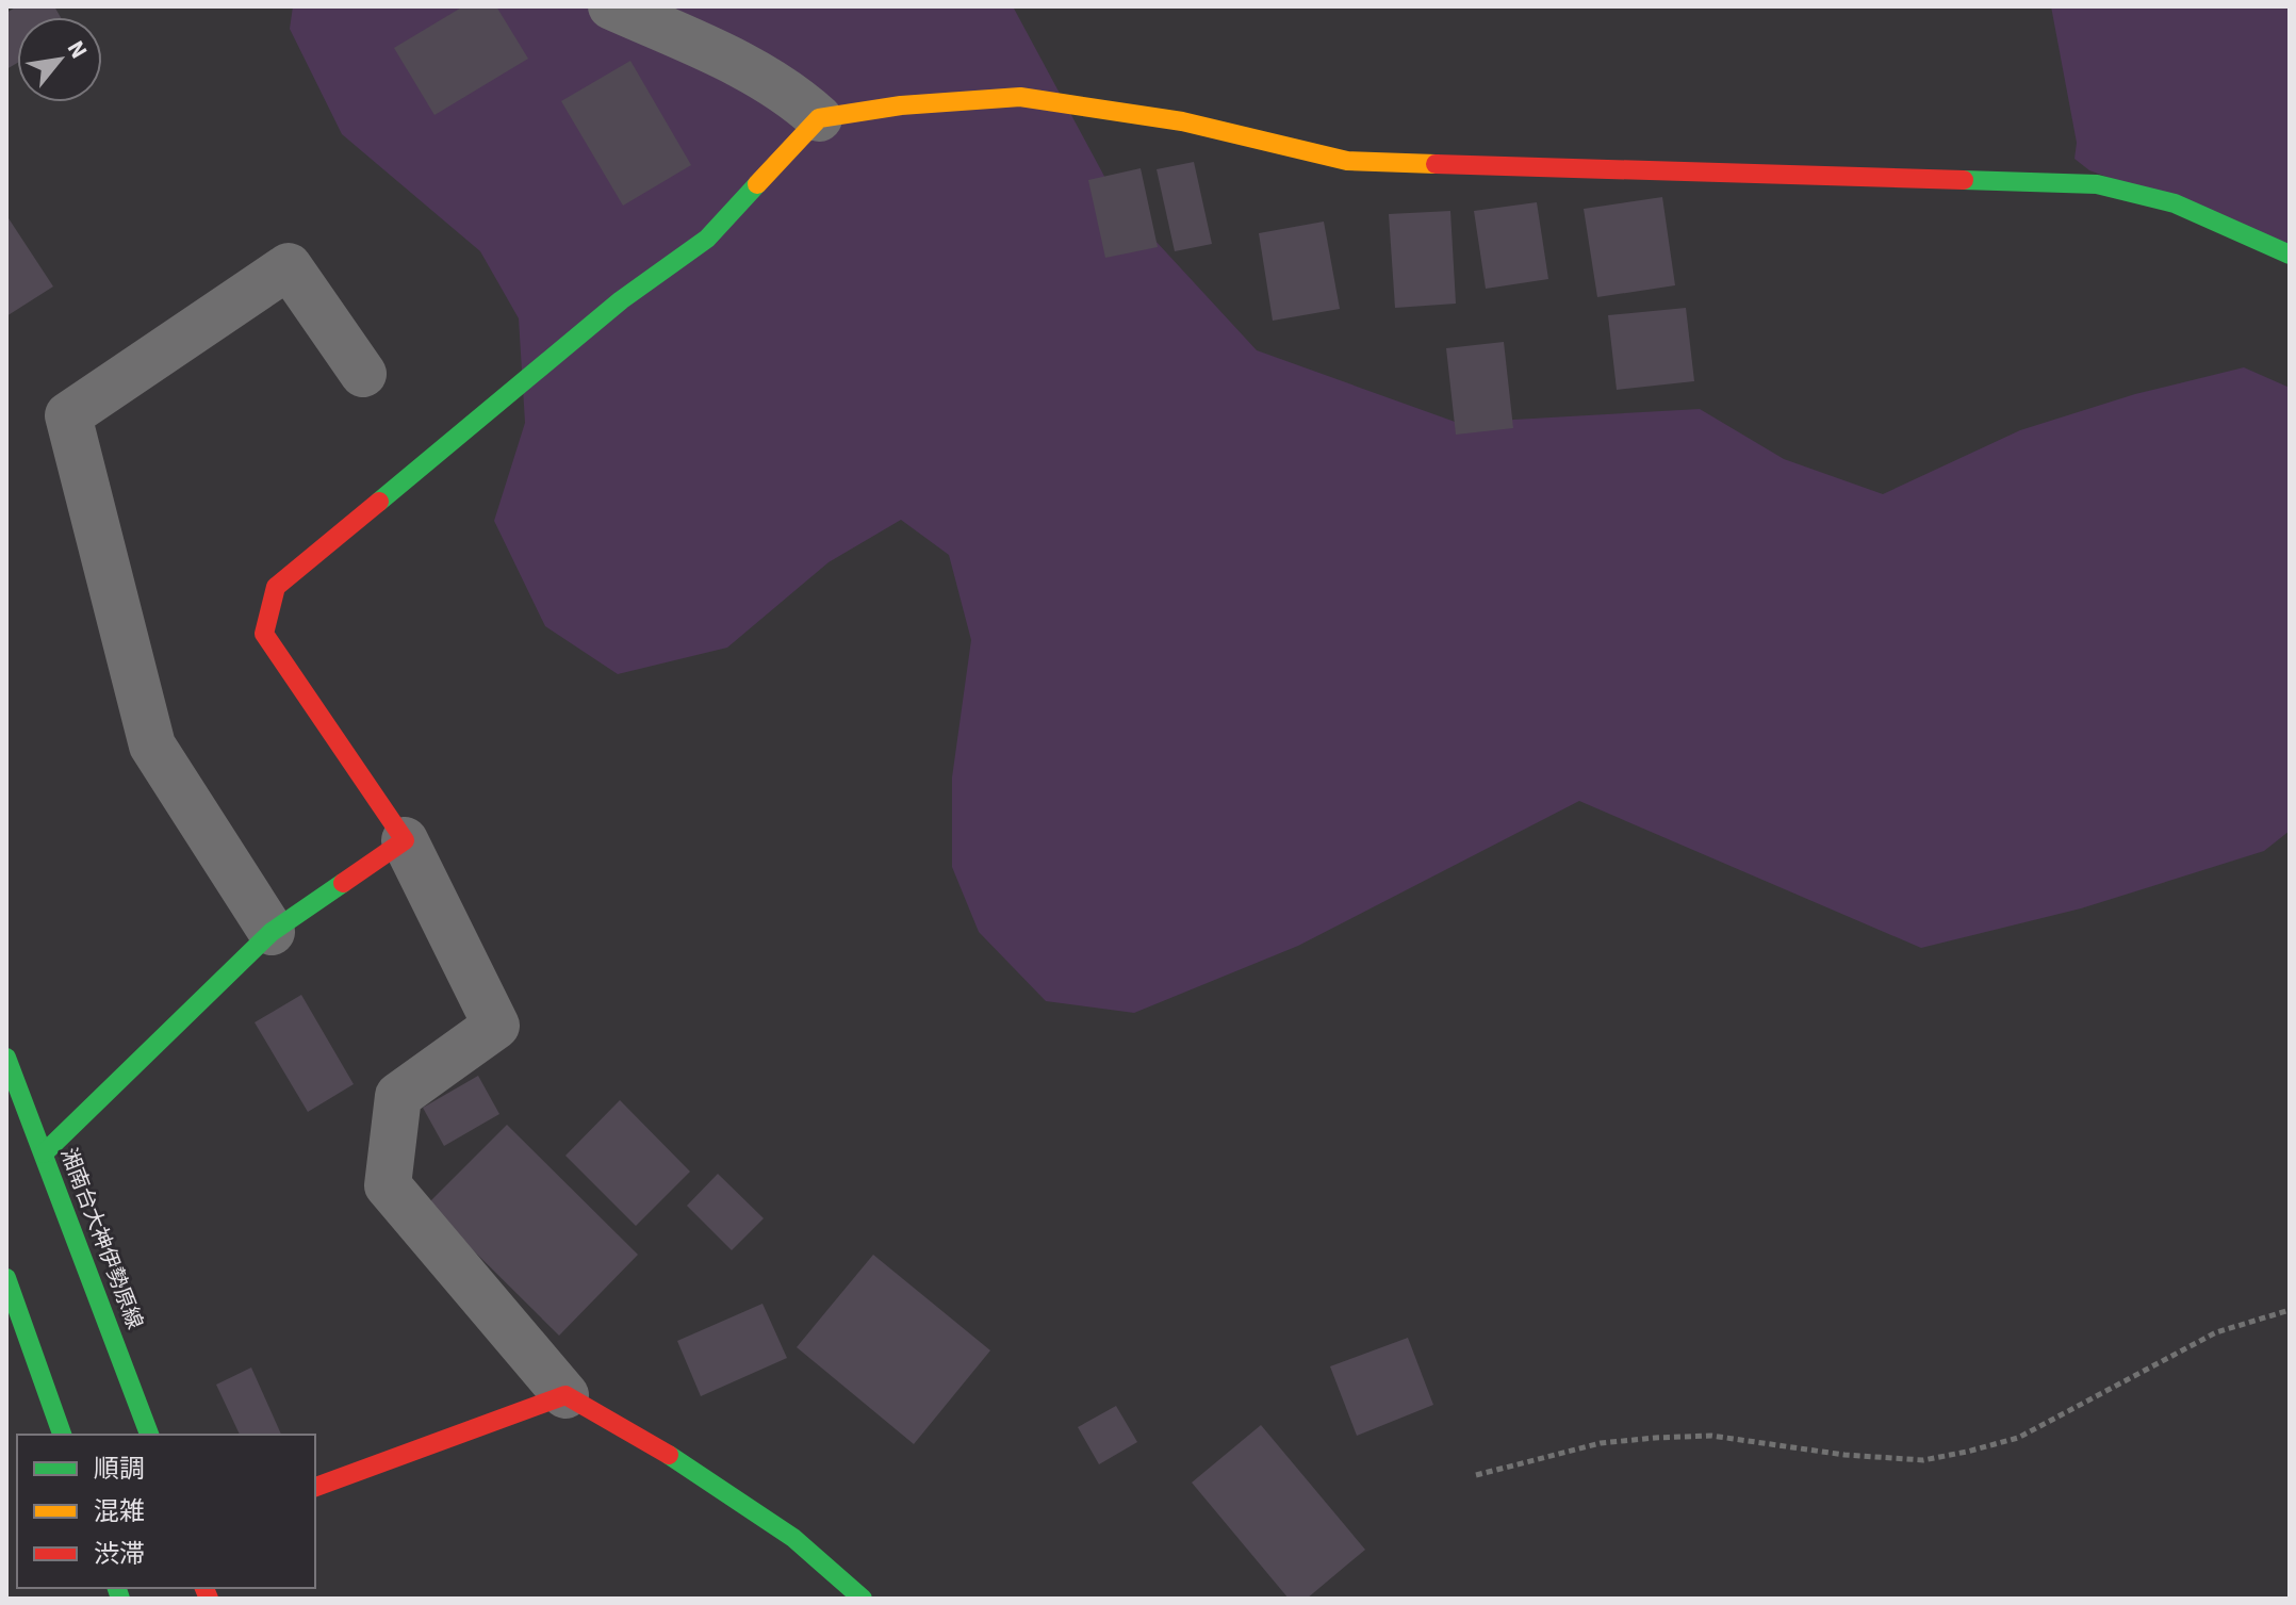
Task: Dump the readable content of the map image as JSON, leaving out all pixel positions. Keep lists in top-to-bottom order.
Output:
{
  "streets": {
    "street": ["湘南台大神伊勢原線"]
  },
  "legend": ["順調", "混雑", "渋滞"],
  "north": "top right"
}
